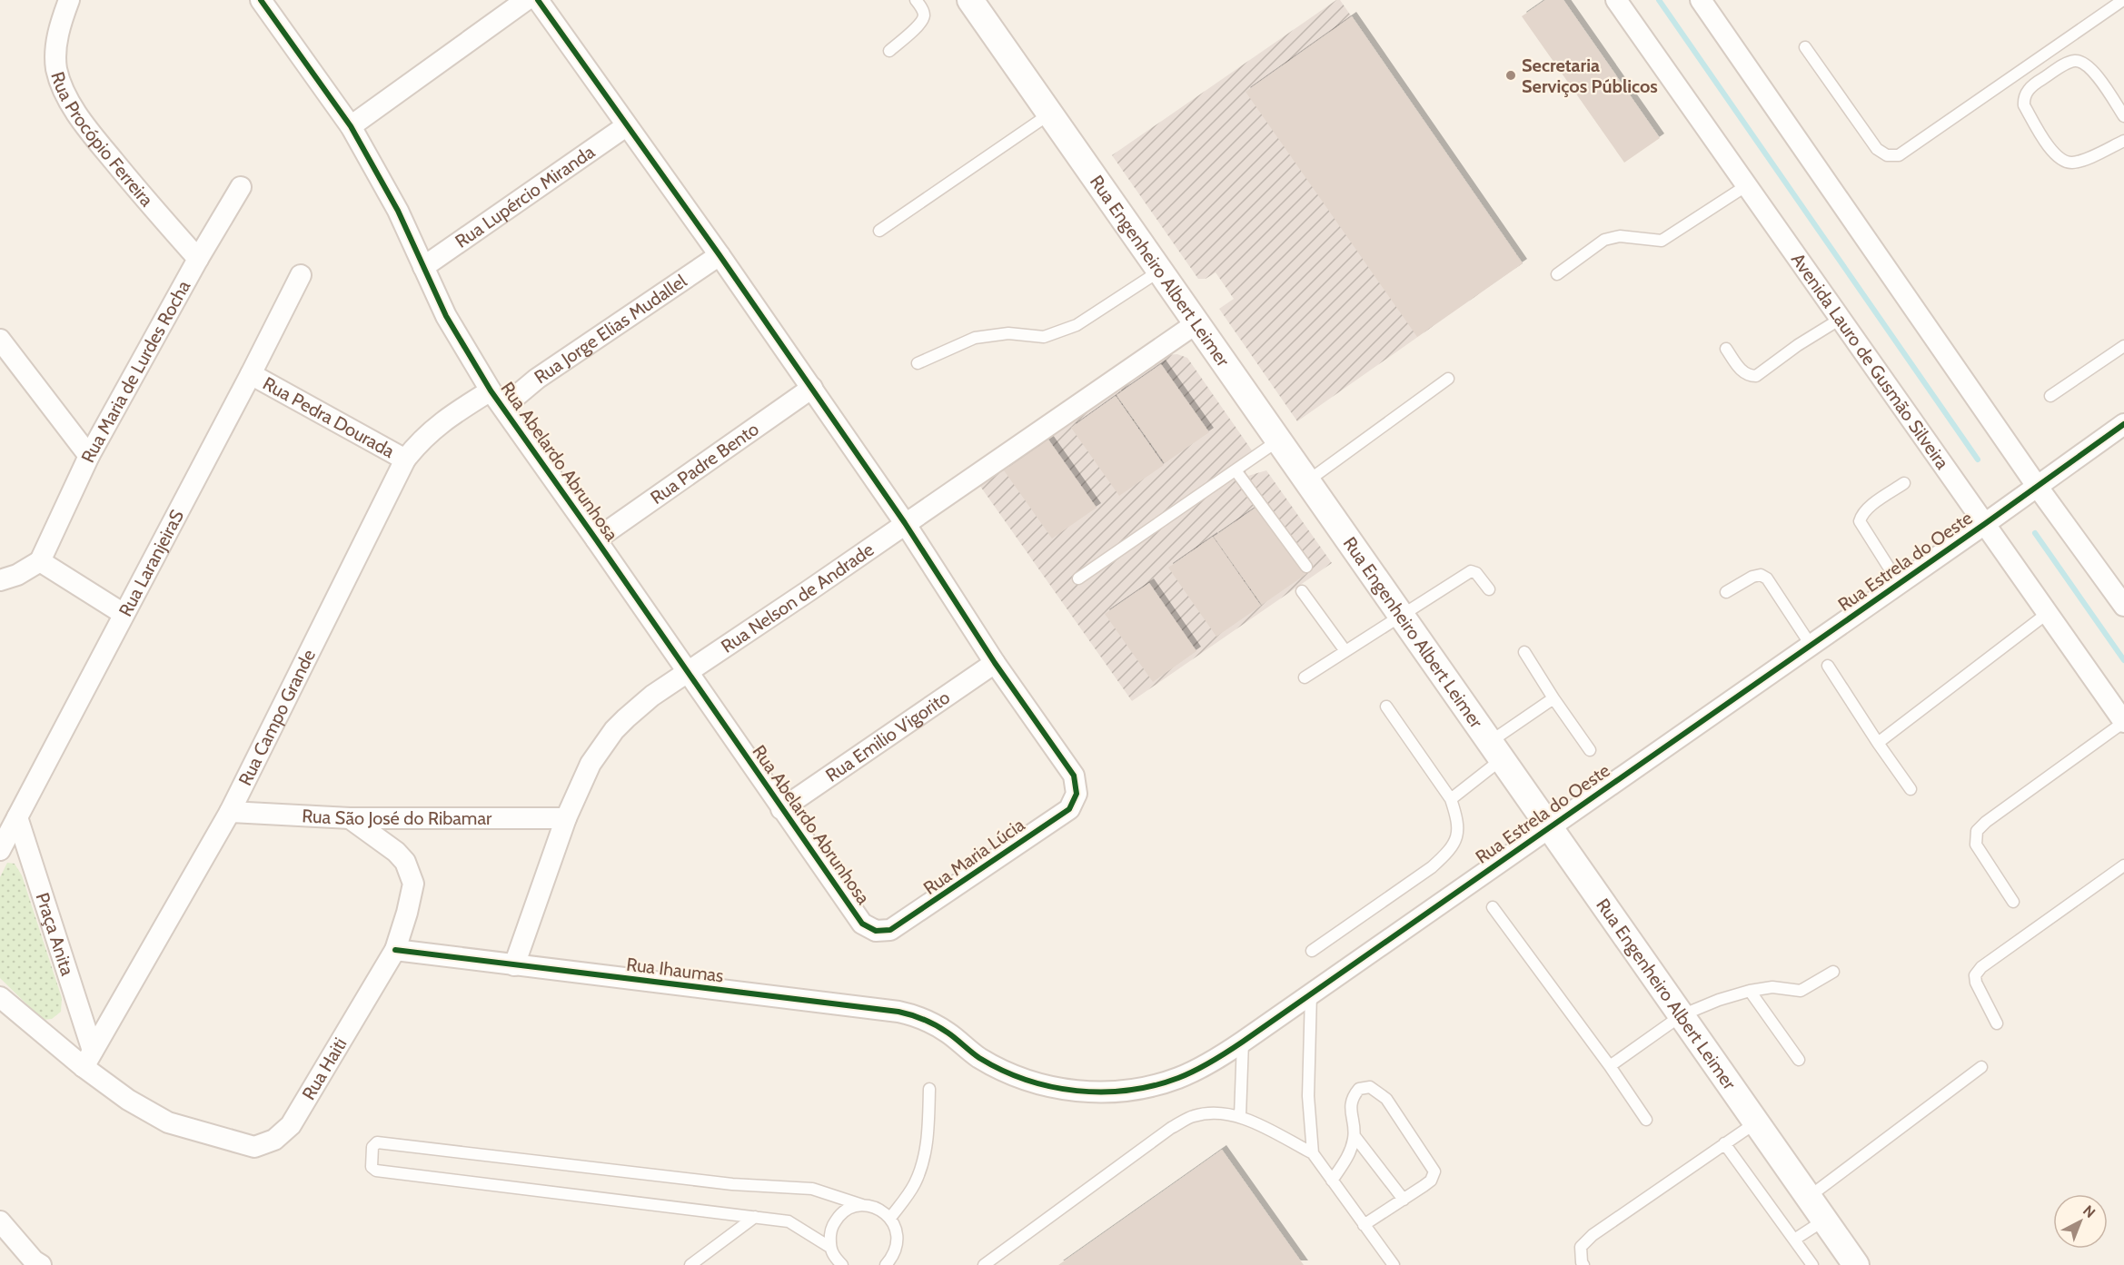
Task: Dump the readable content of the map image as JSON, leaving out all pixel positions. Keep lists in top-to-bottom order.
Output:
{
  "streets": {
    "street": [
      "Rua Procópio Ferreira",
      "Rua Lupércio Miranda",
      "Rua Engenheiro Albert Leimer",
      "Rua Jorge Elias Mudallel",
      "Avenida Lauro de Gusmão Silveira",
      "Rua Maria de Lurdes Rocha",
      "Rua Pedra Dourada",
      "Rua Abelardo Abrunhosa",
      "Rua Padre Bento",
      "Rua Estrela do Oeste",
      "Rua LaranjeiraS",
      "Rua Nelson de Andrade",
      "Rua Campo Grande",
      "Rua Emilio Vigorito",
      "Rua São José do Ribamar",
      "Rua Maria Lúcia",
      "Praça Anita",
      "Rua Ihaumas",
      "Rua Haiti"
    ]
  },
  "crossings": [
    ["Rua Procópio Ferreira", "Rua Maria de Lurdes Rocha"],
    ["Rua Lupércio Miranda", "Rua Abelardo Abrunhosa"],
    ["Rua Engenheiro Albert Leimer", "Rua Estrela do Oeste"],
    ["Rua Engenheiro Albert Leimer", "Rua Nelson de Andrade"],
    ["Rua Jorge Elias Mudallel", "Rua Abelardo Abrunhosa"],
    ["Avenida Lauro de Gusmão Silveira", "Rua Estrela do Oeste"],
    ["Rua Pedra Dourada", "Rua LaranjeiraS"],
    ["Rua Pedra Dourada", "Rua Campo Grande"],
    ["Rua Abelardo Abrunhosa", "Rua Padre Bento"],
    ["Rua Abelardo Abrunhosa", "Rua Nelson de Andrade"],
    ["Rua Abelardo Abrunhosa", "Rua Campo Grande"],
    ["Rua Abelardo Abrunhosa", "Rua Emilio Vigorito"],
    ["Rua Abelardo Abrunhosa", "Rua Maria Lúcia"],
    ["Rua Estrela do Oeste", "Rua Ihaumas"],
    ["Rua LaranjeiraS", "Praça Anita"],
    ["Rua Nelson de Andrade", "Rua São José do Ribamar"],
    ["Rua Nelson de Andrade", "Rua Ihaumas"],
    ["Rua Campo Grande", "Rua São José do Ribamar"],
    ["Rua Campo Grande", "Praça Anita"],
    ["Rua Campo Grande", "Rua Haiti"],
    ["Rua Emilio Vigorito", "Rua Maria Lúcia"],
    ["Rua São José do Ribamar", "Rua Haiti"],
    ["Praça Anita", "Rua Haiti"],
    ["Rua Ihaumas", "Rua Haiti"]
  ],
  "places": ["Secretaria Serviços Públicos"],
  "north": "top right"
}
